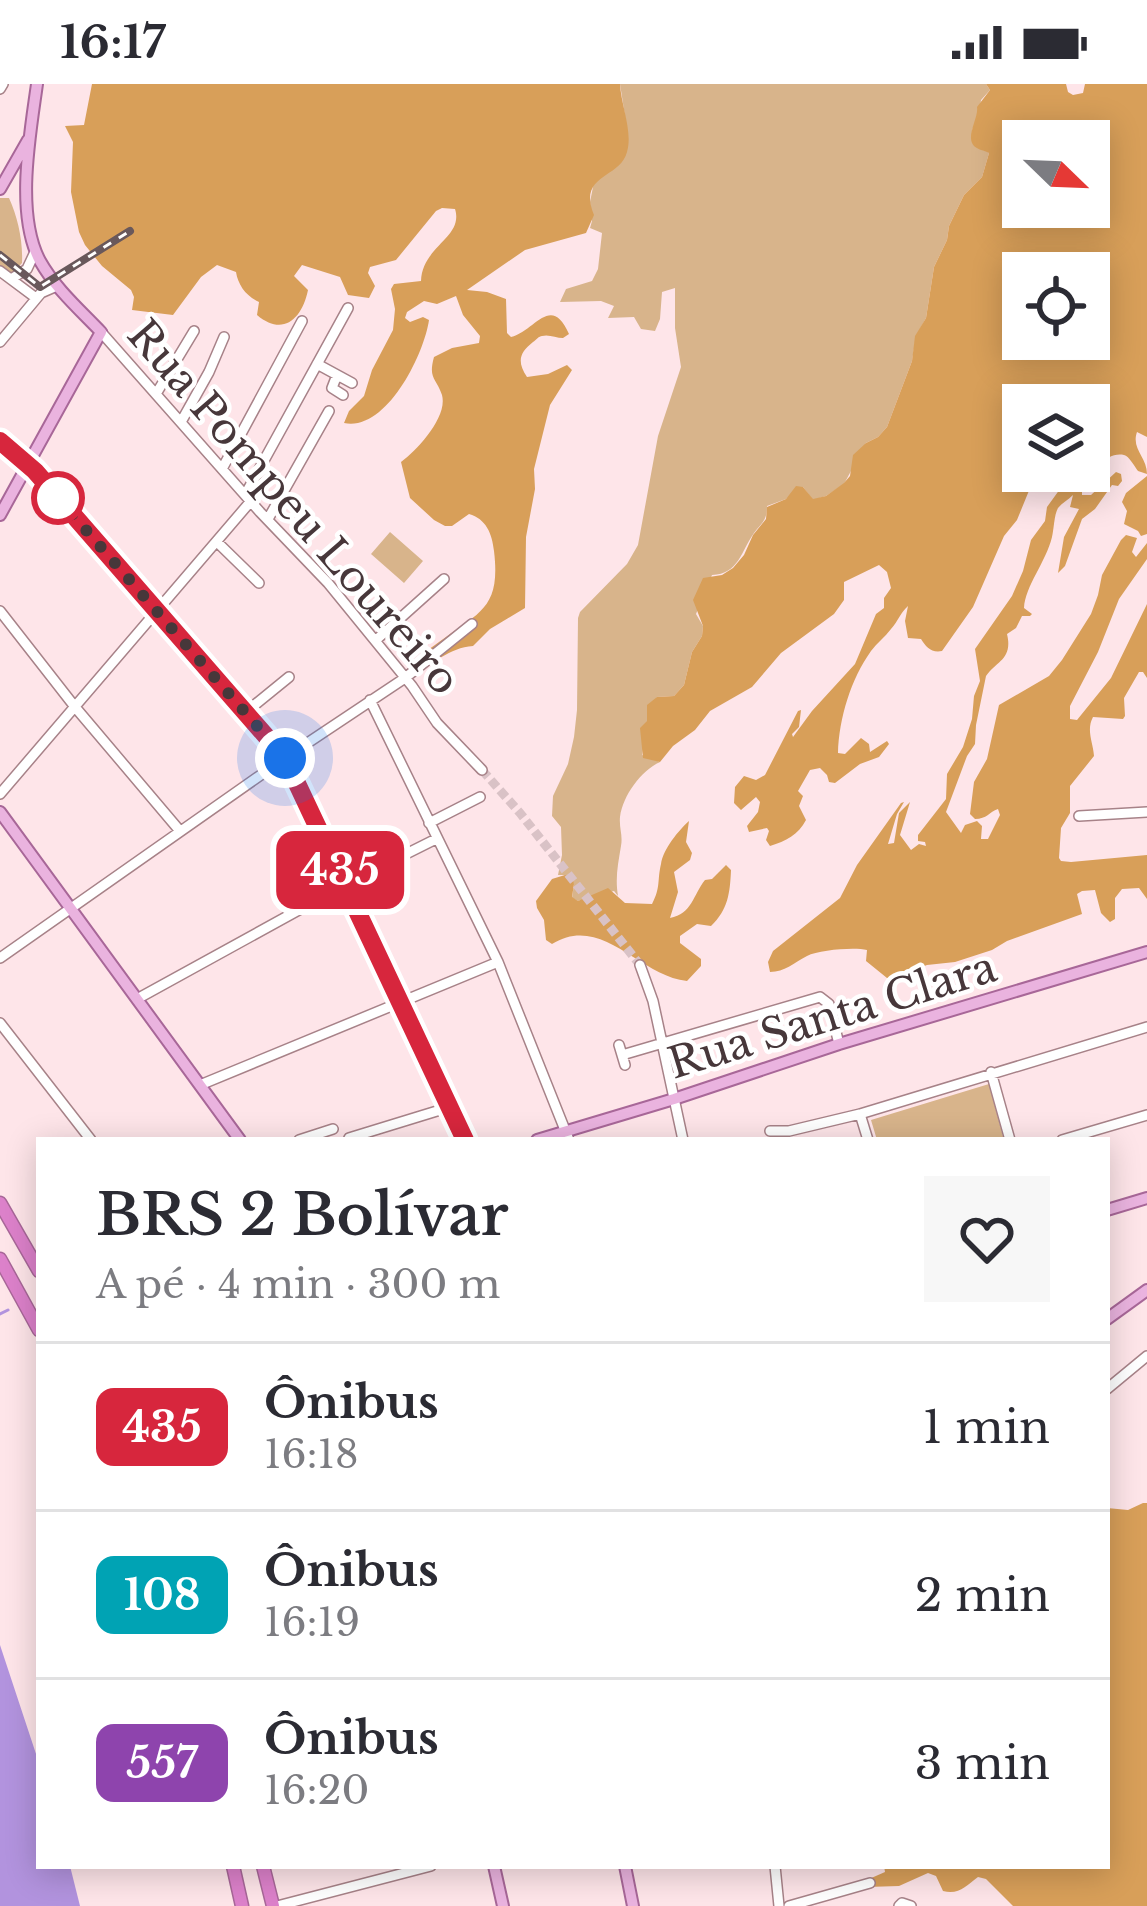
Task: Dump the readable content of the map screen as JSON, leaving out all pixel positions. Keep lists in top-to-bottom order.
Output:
{
  "streets": {
    "main road": ["Rua Pompeu Loureiro", "Rua Santa Clara"]
  },
  "lines": ["bus line 435"],
  "north": "bottom right",
  "page": {
    "status": "16:17",
    "on_map": "435",
    "heading": ["BRS 2 Bolívar", "A pé · 4 min · 300 m"],
    "list": [
      {
        "mark": "435",
        "name": "Ônibus",
        "note": "16:18",
        "value": "1 min"
      },
      {
        "mark": "108",
        "name": "Ônibus",
        "note": "16:19",
        "value": "2 min"
      },
      {
        "mark": "557",
        "name": "Ônibus",
        "note": "16:20",
        "value": "3 min"
      }
    ]
  }
}
